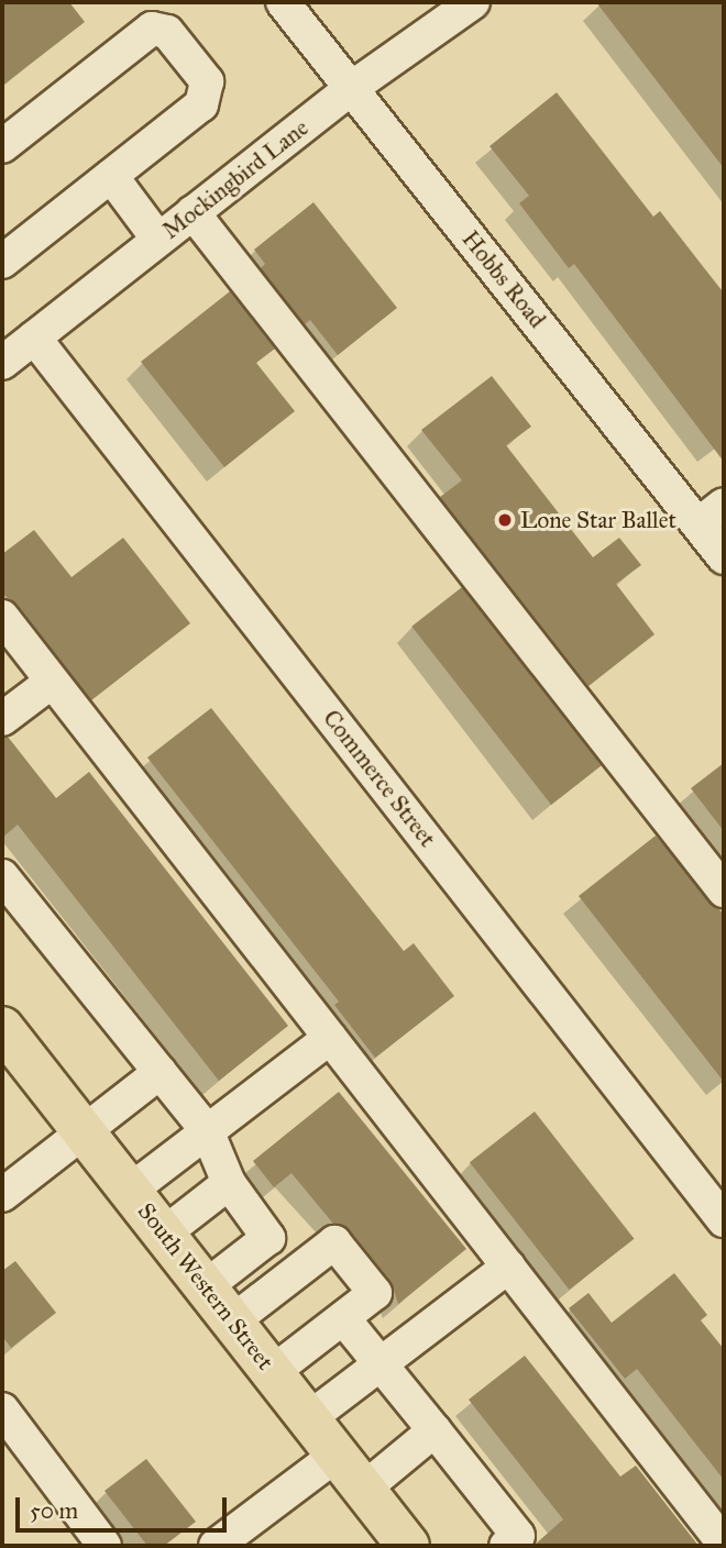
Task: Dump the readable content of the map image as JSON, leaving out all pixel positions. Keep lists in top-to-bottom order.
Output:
{
  "streets": {
    "main road": ["South Western Street"],
    "street": ["Mockingbird Lane", "Hobbs Road", "Commerce Street"]
  },
  "crossings": [
    ["Mockingbird Lane", "Hobbs Road"],
    ["Mockingbird Lane", "Commerce Street"]
  ],
  "places": ["Lone Star Ballet"],
  "scale_bar": "50 m"
}
